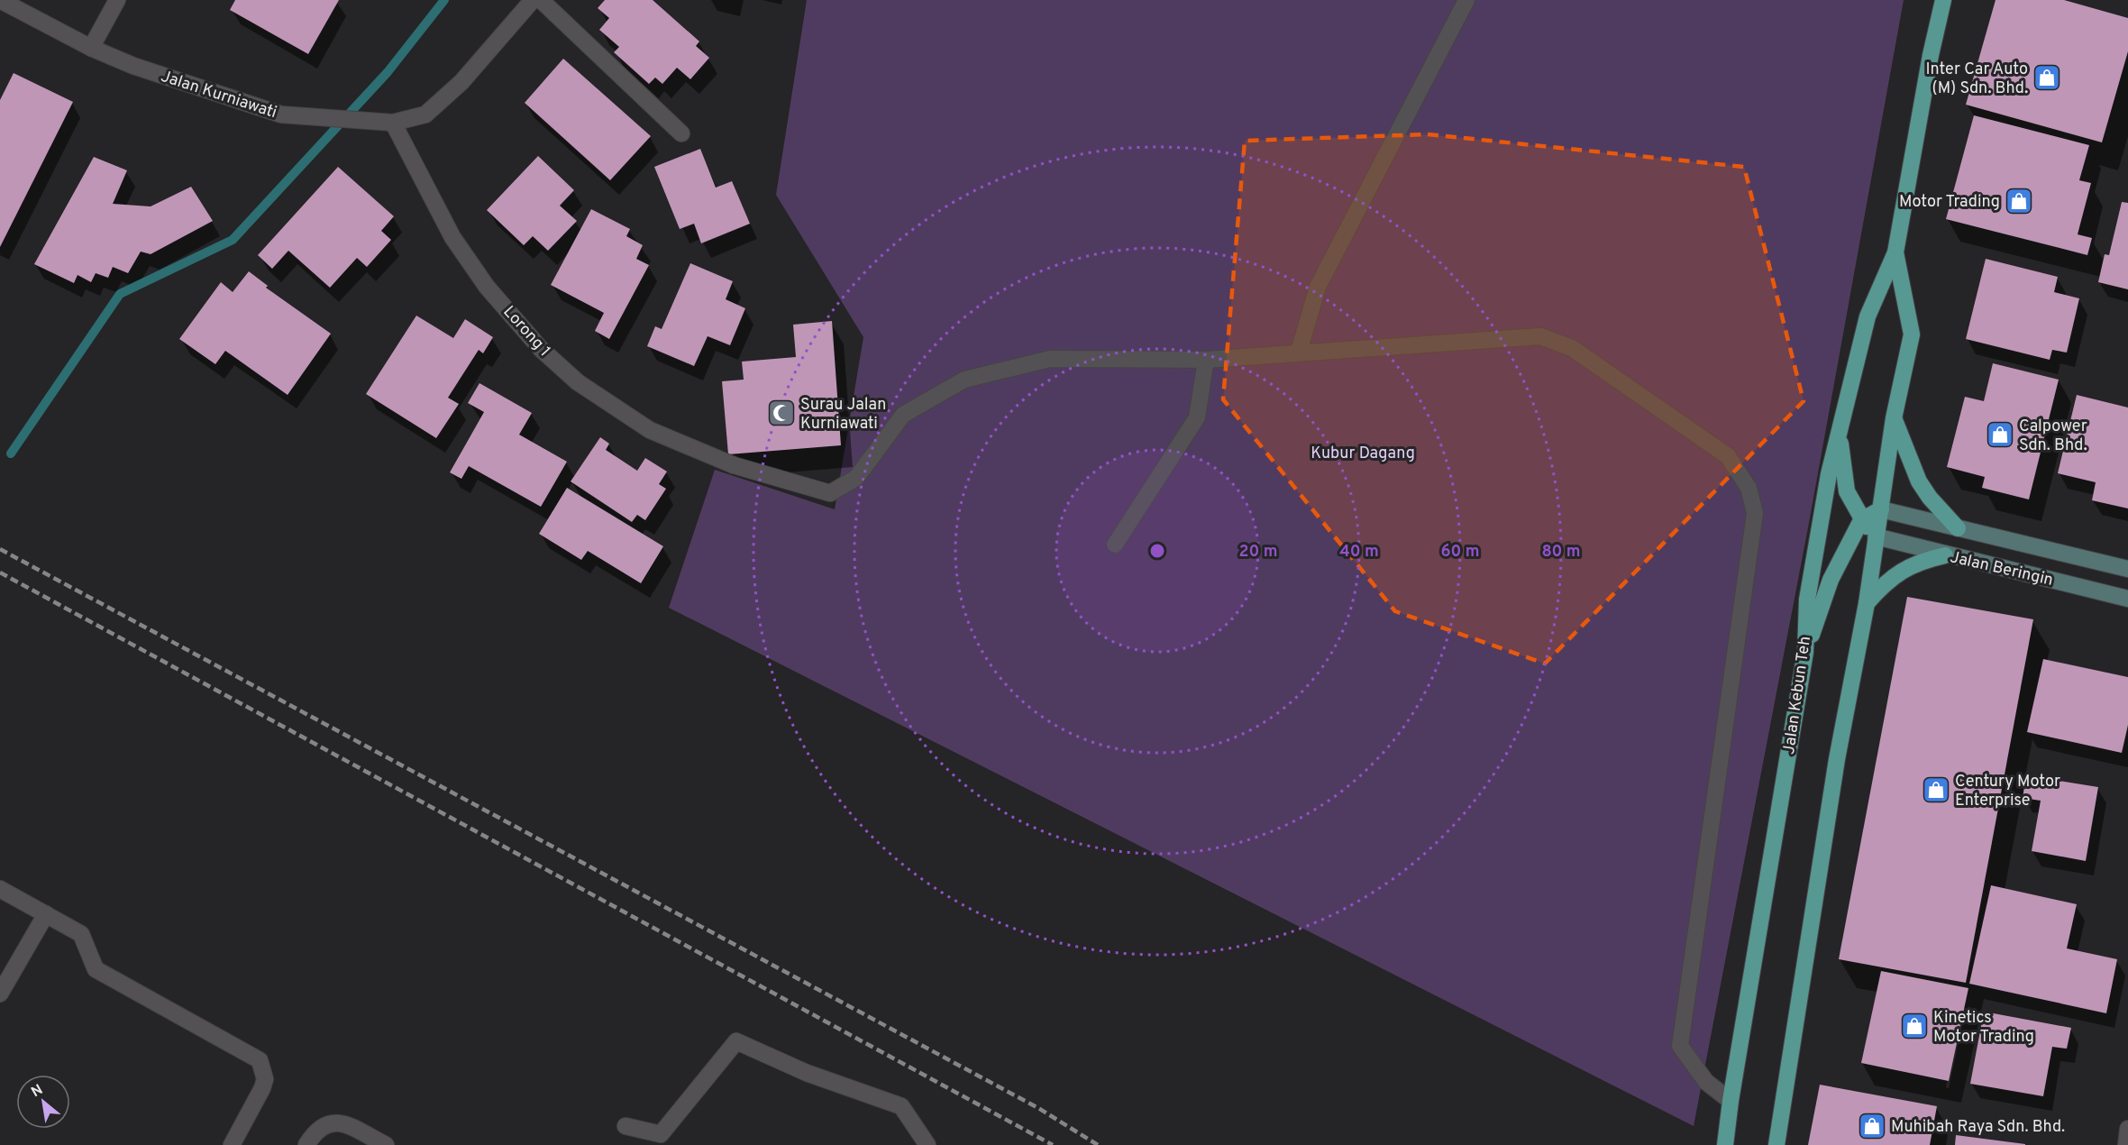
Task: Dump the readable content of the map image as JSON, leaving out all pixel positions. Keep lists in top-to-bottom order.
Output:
{
  "streets": {
    "main road": ["Jalan Kebun Teh"],
    "street": ["Jalan Kurniawati", "Lorong 1", "Jalan Beringin"]
  },
  "crossings": [
    ["Jalan Kurniawati", "Lorong 1"],
    ["Lorong 1", "Jalan Kebun Teh"],
    ["Jalan Beringin", "Jalan Kebun Teh"]
  ],
  "parks": ["Kubur Dagang"],
  "places": {
    "shop": [
      "Inter Car Auto (M) Sdn. Bhd.",
      "Motor Trading",
      "Calpower Sdn. Bhd.",
      "Century Motor Enterprise",
      "Kinetics Motor Trading",
      "Muhibah Raya Sdn. Bhd."
    ],
    "mosque": ["Surau Jalan Kurniawati"]
  },
  "north": "top left",
  "rings": [
    "20 m",
    "40 m",
    "60 m",
    "80 m"
  ]
}
